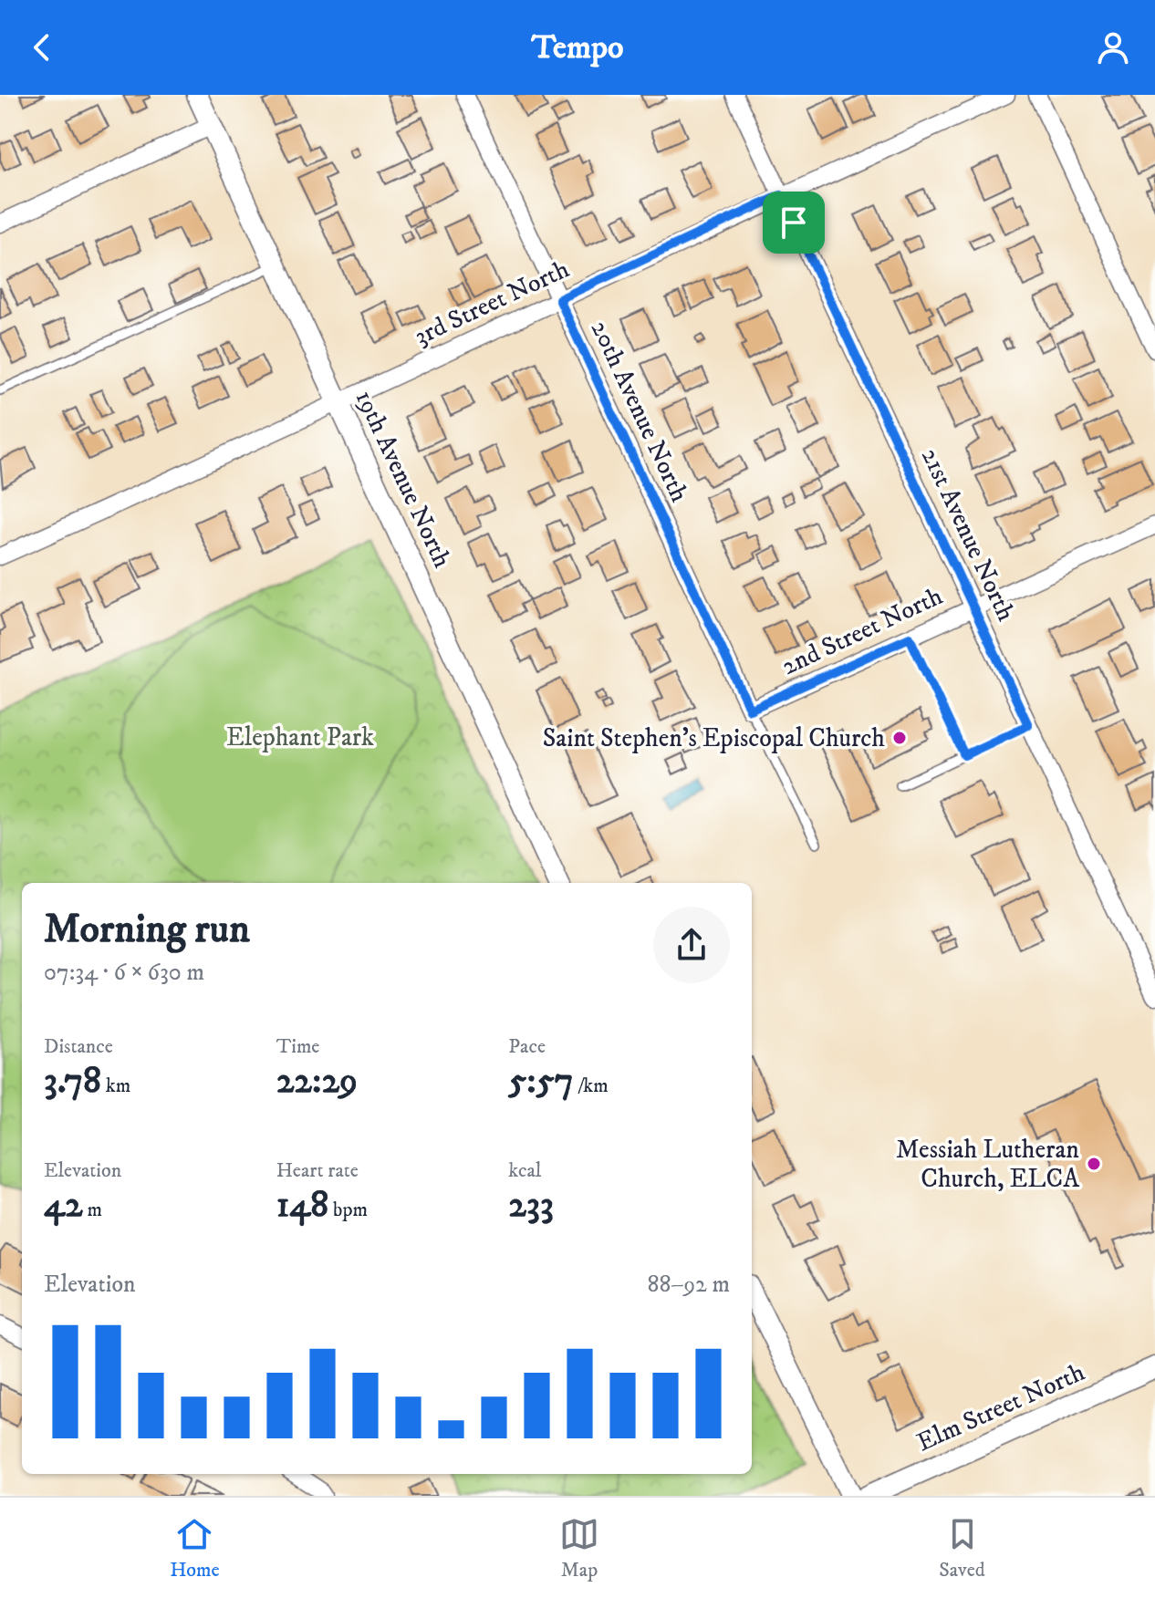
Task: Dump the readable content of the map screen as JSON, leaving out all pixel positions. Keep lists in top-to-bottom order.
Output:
{
  "streets": {
    "street": [
      "3rd Street North",
      "20th Avenue North",
      "19th Avenue North",
      "21st Avenue North",
      "2nd Street North",
      "Elm Street North"
    ]
  },
  "crossings": [
    ["3rd Street North", "20th Avenue North"],
    ["3rd Street North", "19th Avenue North"],
    ["3rd Street North", "21st Avenue North"],
    ["20th Avenue North", "2nd Street North"],
    ["21st Avenue North", "2nd Street North"]
  ],
  "parks": ["Elephant Park"],
  "places": ["Saint Stephen's Episcopal Church", "Messiah Lutheran Church, ELCA"],
  "page": {
    "header": "Tempo",
    "heading": ["Morning run", "07:34 · 6 × 630 m"],
    "stats": [
      ["Distance", "3.78 km"],
      ["Time", "22:29"],
      ["Pace", "5:57 /km"],
      ["Elevation", "42 m"],
      ["Heart rate", "148 bpm"],
      ["kcal", "233"]
    ],
    "chart": ["Elevation", "88–92 m"],
    "tabs": ["Home", "Map", "Saved"]
  }
}
